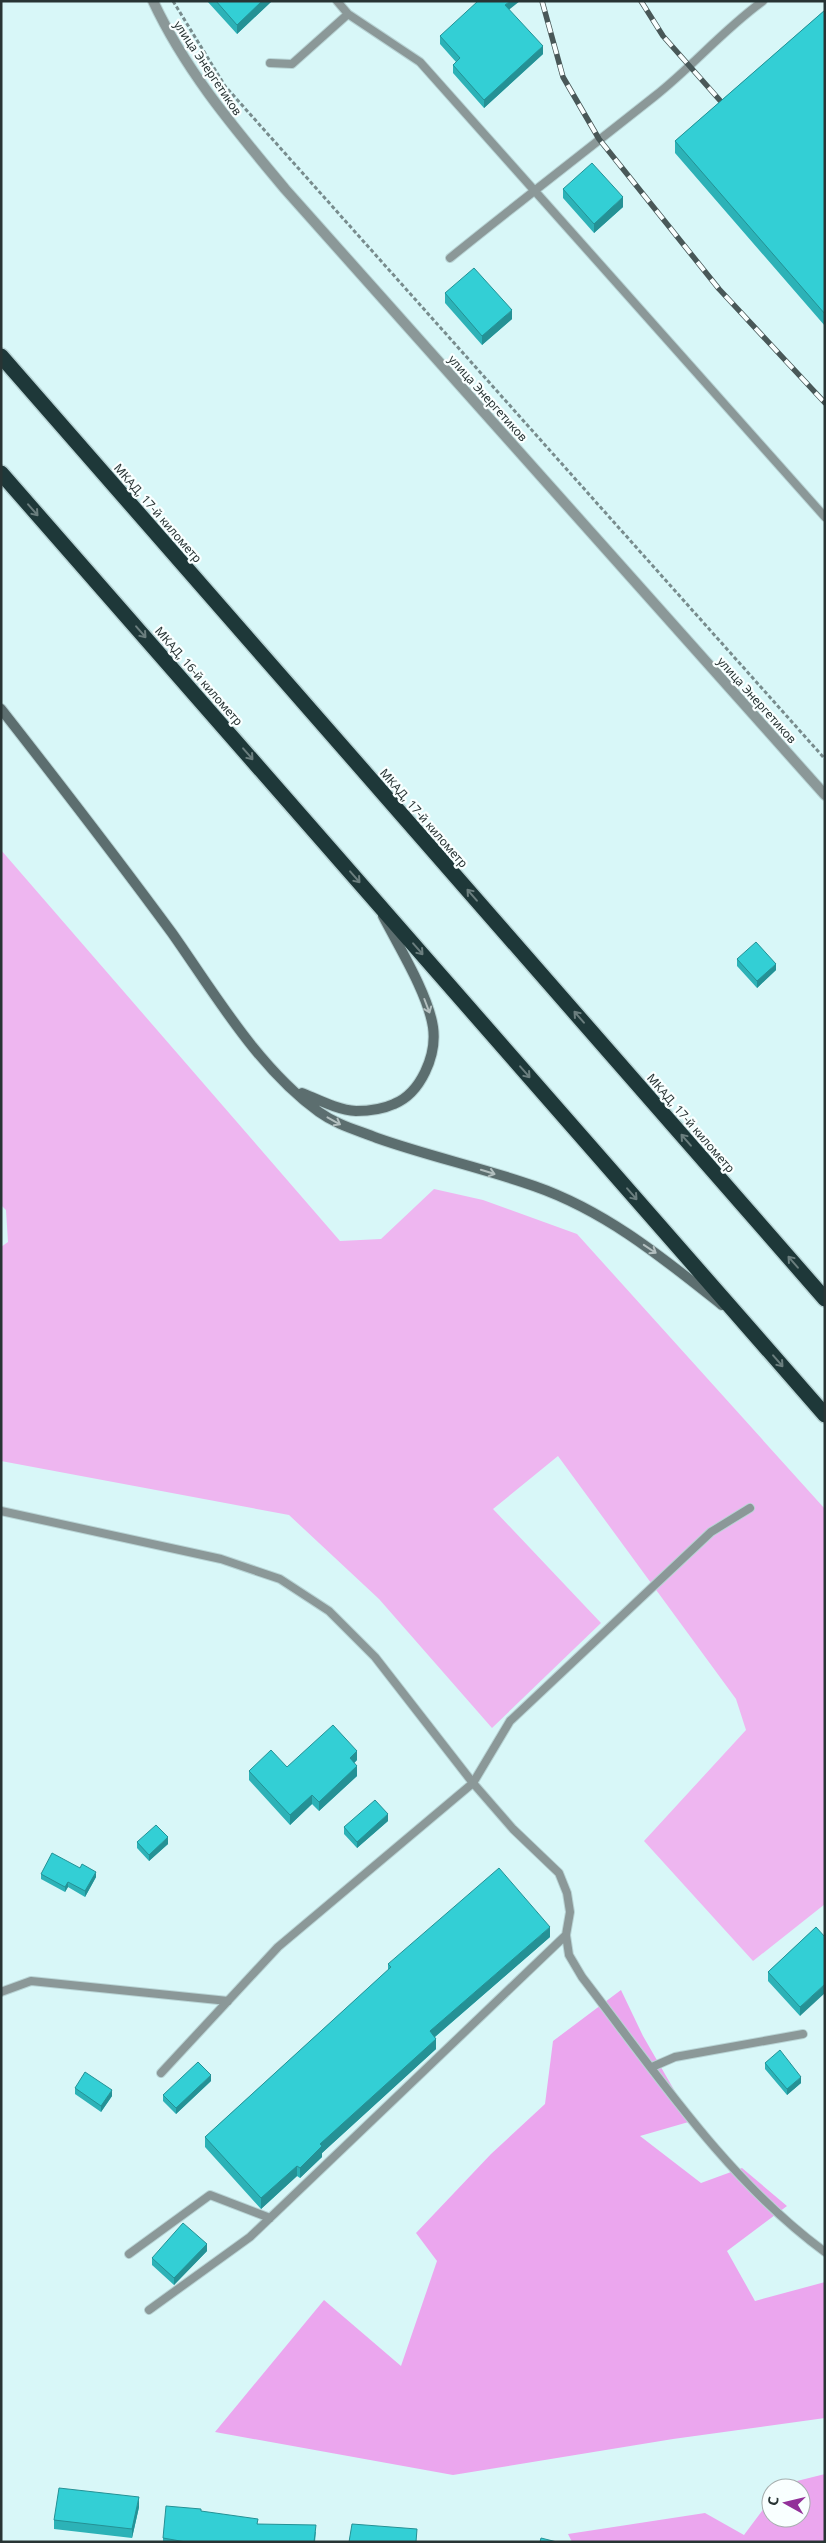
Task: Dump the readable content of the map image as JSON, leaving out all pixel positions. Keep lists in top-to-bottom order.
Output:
{
  "streets": {
    "highway": ["МКАД, 17-й километр", "МКАД, 16-й километр"],
    "street": ["улица Энергетиков"]
  },
  "one_way": ["МКАД, 16-й километр"],
  "north": "left"
}
